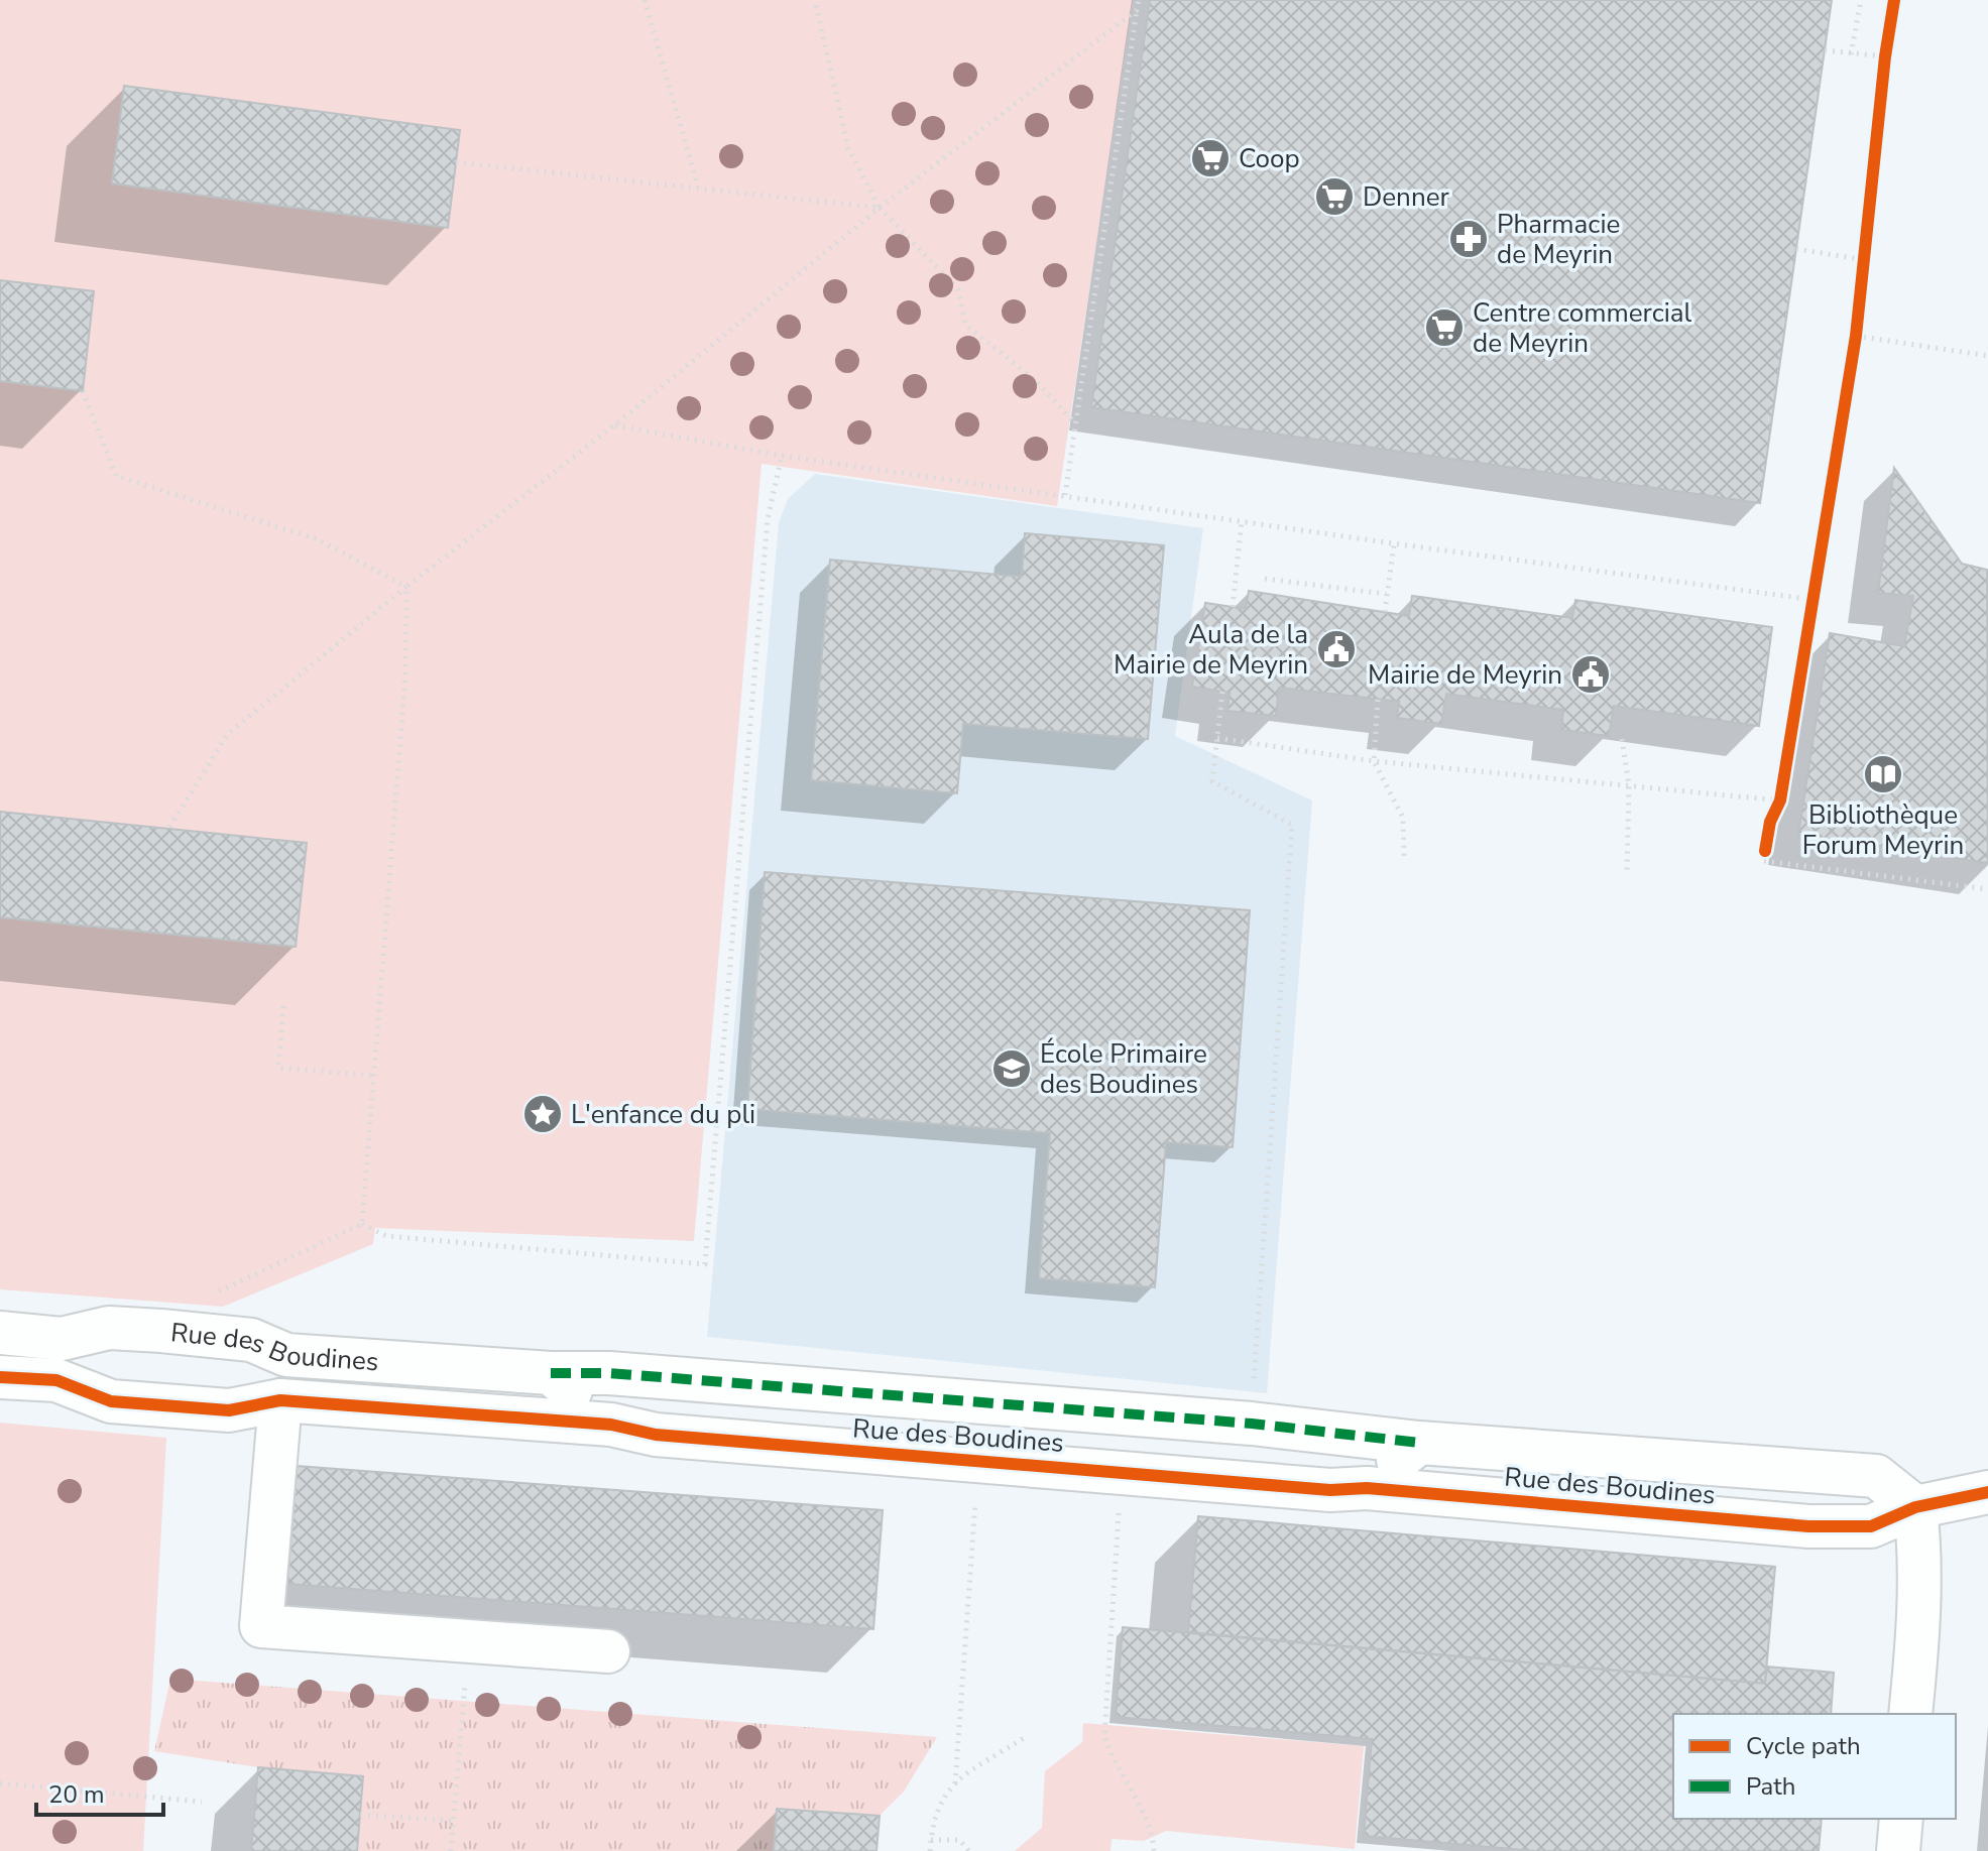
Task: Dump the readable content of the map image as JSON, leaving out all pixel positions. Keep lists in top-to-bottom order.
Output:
{
  "streets": {
    "street": ["Rue des Boudines"]
  },
  "places": {
    "supermarket": ["Coop", "Denner", "Centre commercial de Meyrin"],
    "pharmacy": ["Pharmacie de Meyrin"],
    "public building": ["Aula de la Mairie de Meyrin", "Mairie de Meyrin"],
    "library": ["Bibliothèque Forum Meyrin"],
    "school or university": ["École Primaire des Boudines"],
    "place": ["L'enfance du pli"]
  },
  "legend": ["Cycle path", "Path"],
  "scale_bar": "20 m"
}
